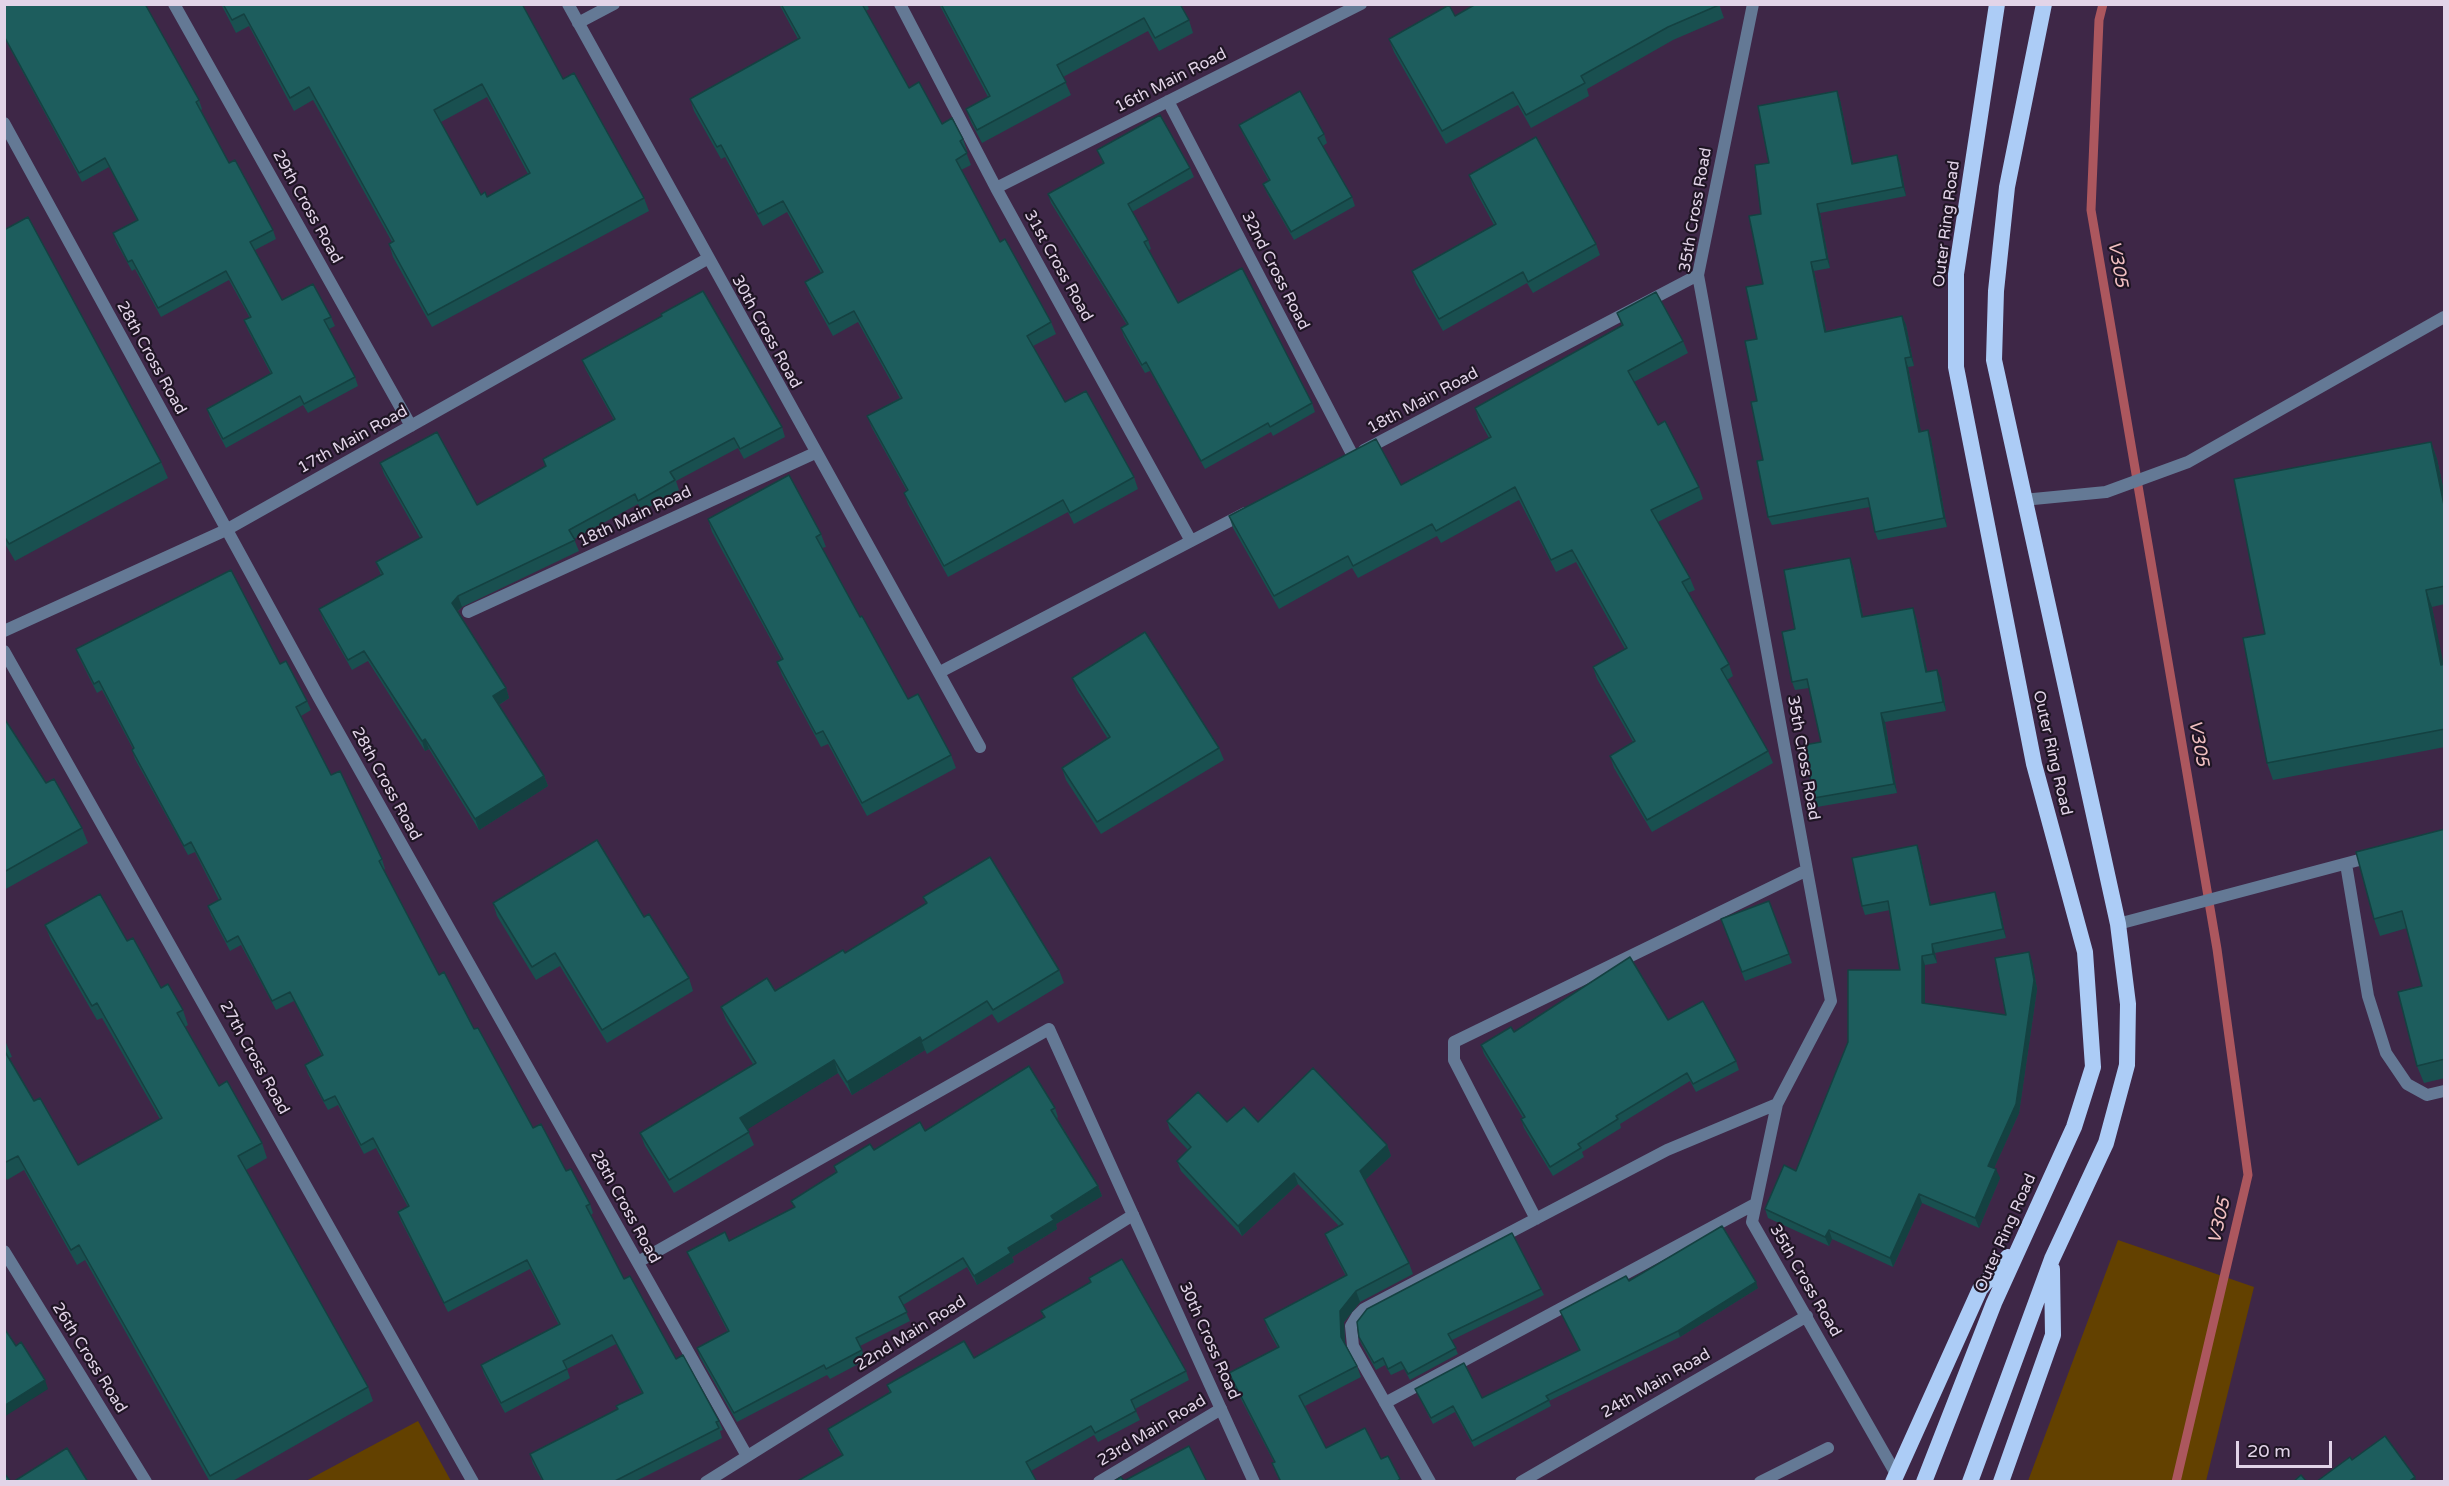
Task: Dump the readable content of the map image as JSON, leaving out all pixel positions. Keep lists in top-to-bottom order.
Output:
{
  "streets": {
    "highway": ["Outer Ring Road"],
    "street": [
      "16th Main Road",
      "29th Cross Road",
      "35th Cross Road",
      "31st Cross Road",
      "32nd Cross Road",
      "30th Cross Road",
      "28th Cross Road",
      "18th Main Road",
      "17th Main Road",
      "27th Cross Road",
      "22nd Main Road",
      "26th Cross Road",
      "24th Main Road",
      "23rd Main Road"
    ]
  },
  "crossings": [
    ["16th Main Road", "31st Cross Road"],
    ["16th Main Road", "32nd Cross Road"],
    ["29th Cross Road", "17th Main Road"],
    ["35th Cross Road", "18th Main Road"],
    ["35th Cross Road", "24th Main Road"],
    ["32nd Cross Road", "18th Main Road"],
    ["30th Cross Road", "28th Cross Road"],
    ["30th Cross Road", "18th Main Road"],
    ["30th Cross Road", "17th Main Road"],
    ["30th Cross Road", "22nd Main Road"],
    ["30th Cross Road", "23rd Main Road"],
    ["28th Cross Road", "17th Main Road"],
    ["28th Cross Road", "22nd Main Road"]
  ],
  "water": ["V305"],
  "scale_bar": "20 m"
}
